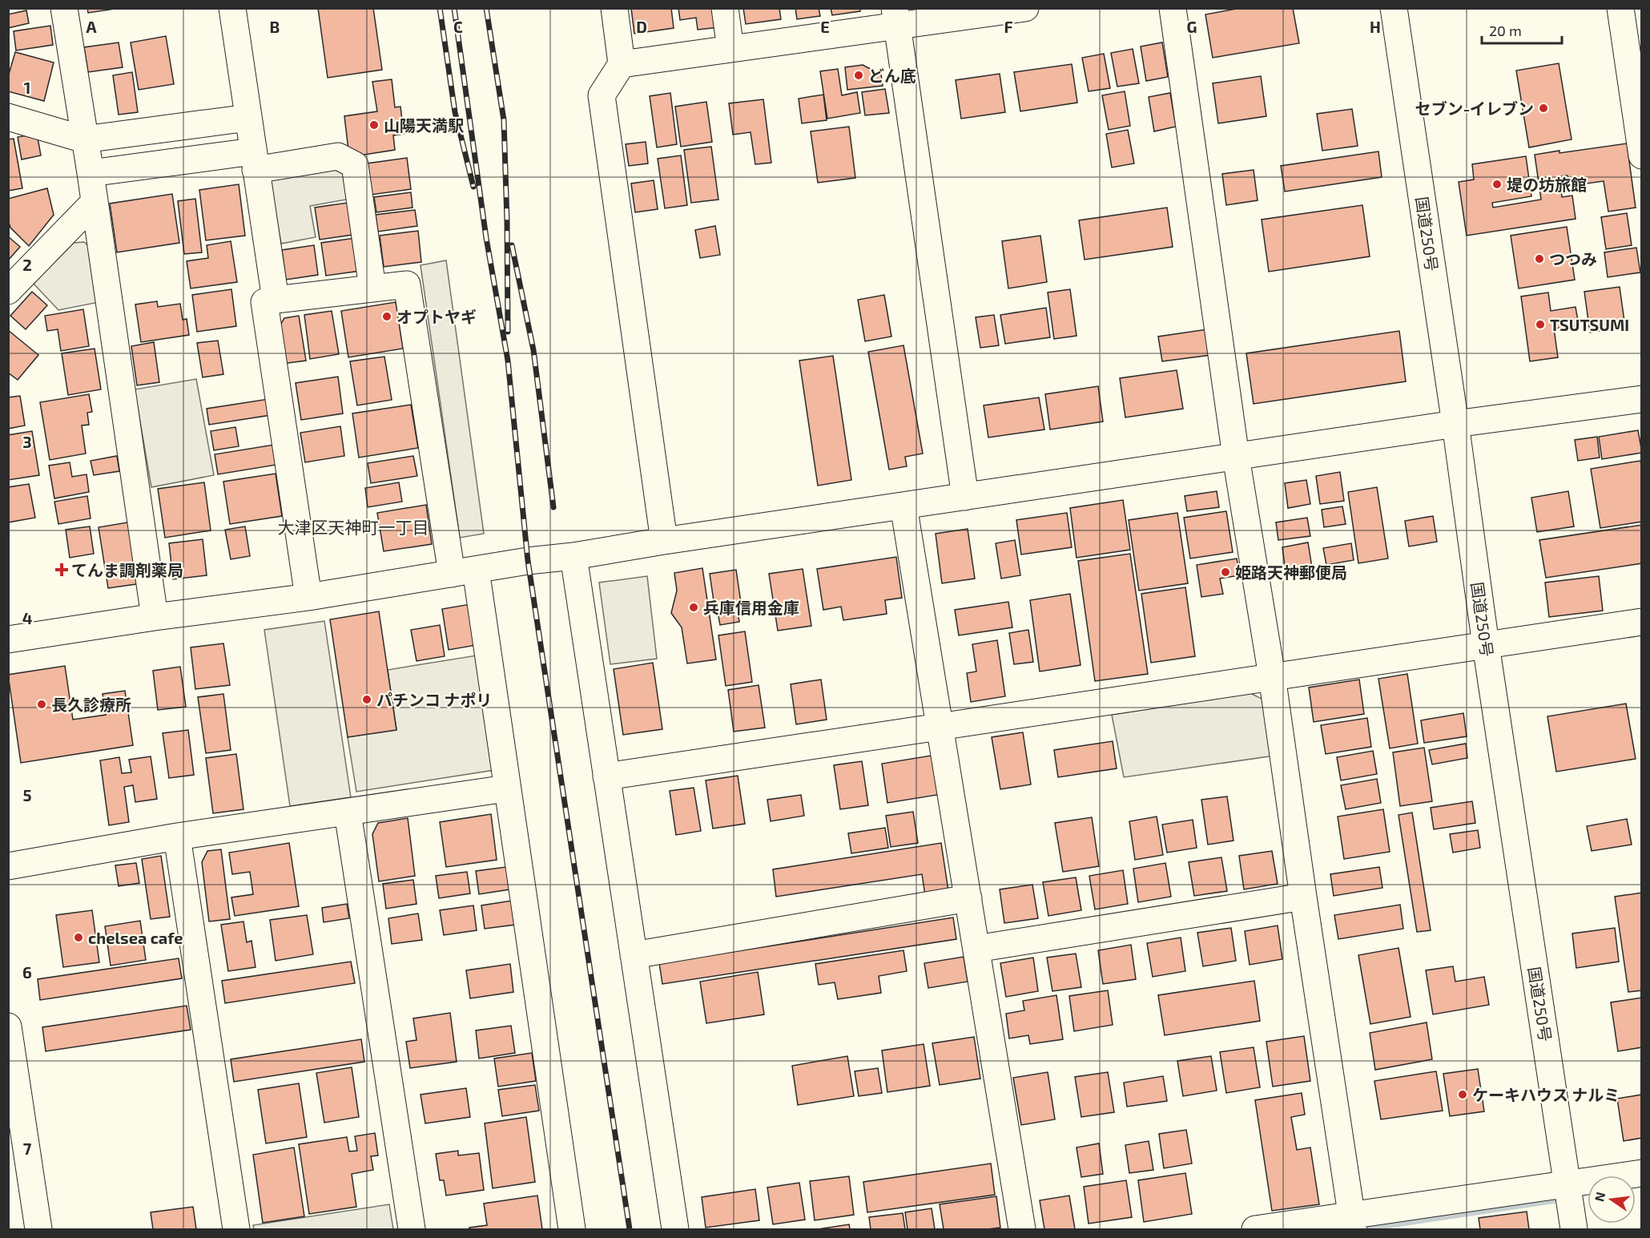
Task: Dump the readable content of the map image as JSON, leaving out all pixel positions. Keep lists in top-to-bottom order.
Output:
{
  "streets": {
    "main road": ["国道250号"]
  },
  "districts": ["大津区天神町一丁目"],
  "places": {
    "other": [
      "どん底",
      "セブン-イレブン",
      "山陽天満駅",
      "堤の坊旅館",
      "つつみ",
      "オプトヤギ",
      "TSUTSUMI",
      "姫路天神郵便局",
      "兵庫信用金庫",
      "パチンコ ナポリ",
      "長久診療所",
      "chelsea cafe",
      "ケーキハウス ナルミ"
    ],
    "health": ["てんま調剤薬局"]
  },
  "scale_bar": "20 m",
  "north": "left",
  "grid": {
    "columns": [
      "A",
      "B",
      "C",
      "D",
      "E",
      "F",
      "G",
      "H"
    ],
    "rows": [
      "1",
      "2",
      "3",
      "4",
      "5",
      "6",
      "7"
    ]
  }
}
